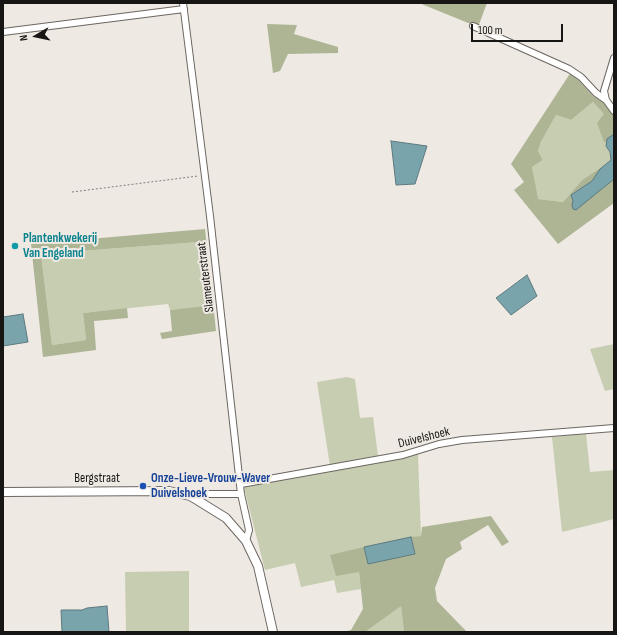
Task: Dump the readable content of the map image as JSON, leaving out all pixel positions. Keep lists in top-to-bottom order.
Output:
{
  "streets": {
    "street": ["Slameuterstraat", "Duivelshoek", "Bergstraat"]
  },
  "crossings": [
    ["Slameuterstraat", "Duivelshoek"],
    ["Slameuterstraat", "Bergstraat"]
  ],
  "places": ["Plantenkwekerij Van Engeland", "Onze-Lieve-Vrouw-Waver Duivelshoek"],
  "scale_bar": "100 m",
  "north": "left"
}
